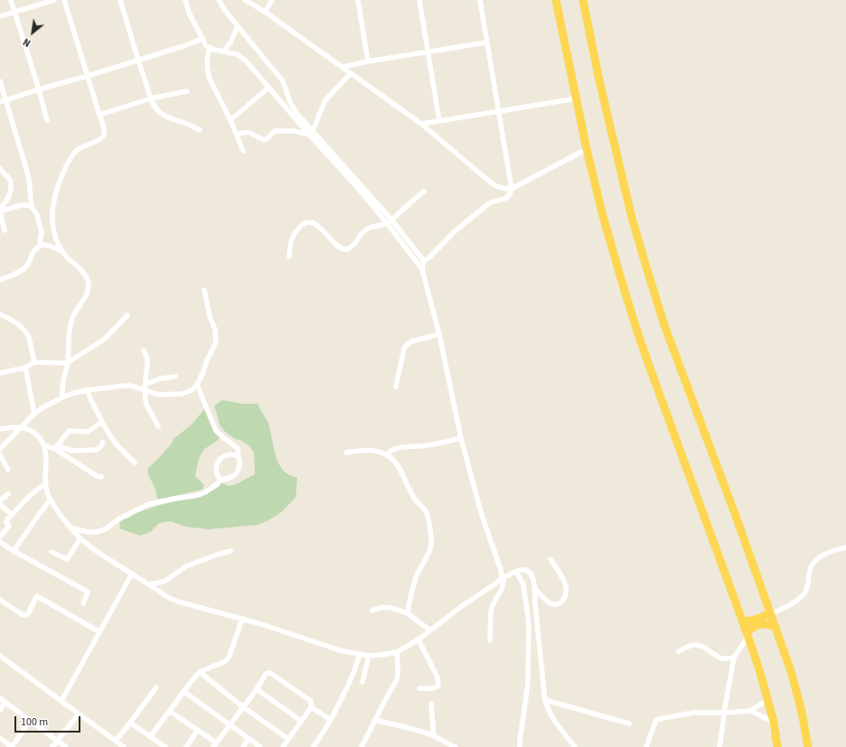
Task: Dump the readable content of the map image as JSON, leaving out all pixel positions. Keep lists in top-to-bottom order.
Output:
{
  "scale_bar": "100 m",
  "north": "bottom left"
}
